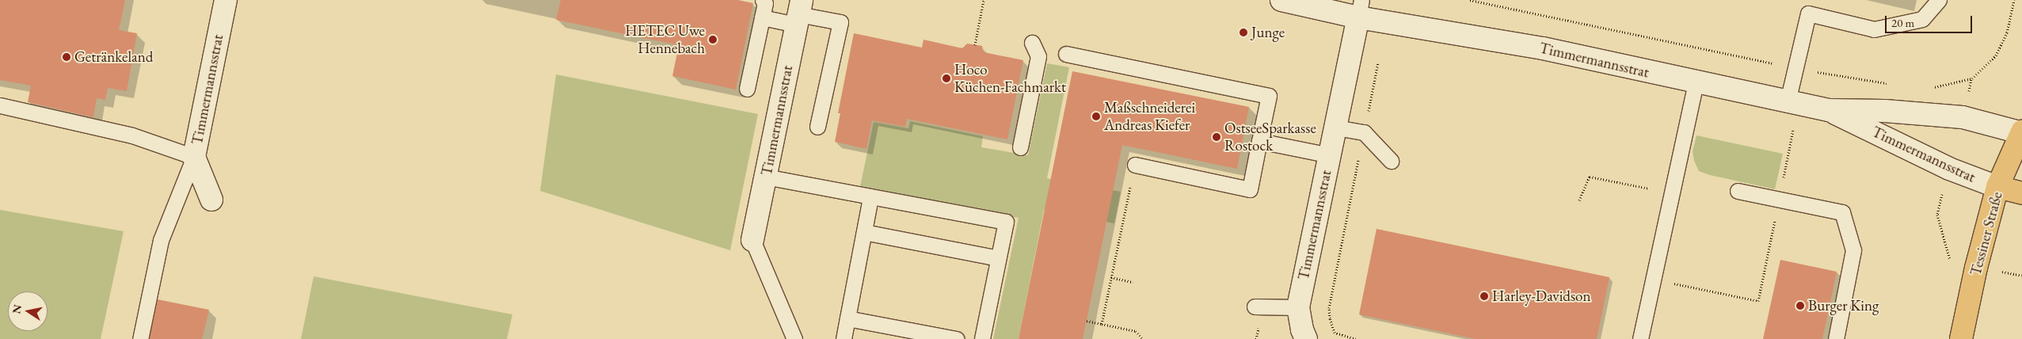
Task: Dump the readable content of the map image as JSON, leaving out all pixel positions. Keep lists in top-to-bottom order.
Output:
{
  "streets": {
    "main road": ["Timmermannsstrat", "Tessiner Straße"]
  },
  "crossings": [
    ["Timmermannsstrat", "Tessiner Straße"]
  ],
  "places": [
    "Junge",
    "HETEC Uwe Hennebach",
    "Getränkeland",
    "Hoco Küchen-Fachmarkt",
    "Maßschneiderei Andreas Kiefer",
    "OstseeSparkasse Rostock",
    "Harley-Davidson",
    "Burger King"
  ],
  "scale_bar": "20 m",
  "north": "left"
}
